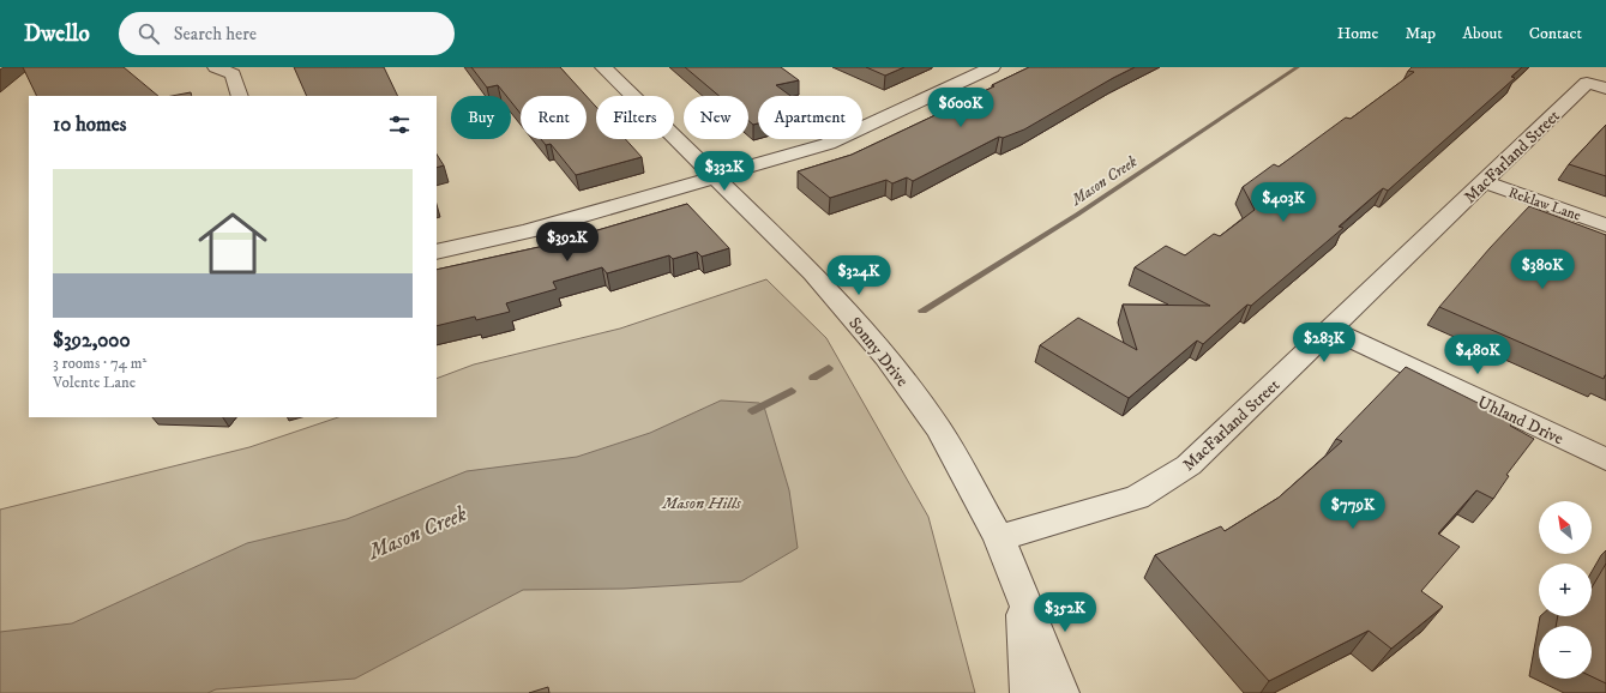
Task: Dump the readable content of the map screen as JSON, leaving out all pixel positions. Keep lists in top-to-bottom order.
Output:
{
  "streets": {
    "street": [
      "MacFarland Street",
      "Reklaw Lane",
      "Sonny Drive",
      "Uhland Drive"
    ]
  },
  "crossings": [
    ["MacFarland Street", "Reklaw Lane"],
    ["MacFarland Street", "Sonny Drive"],
    ["MacFarland Street", "Uhland Drive"]
  ],
  "water": ["Mason Creek"],
  "parks": ["Mason Hills"],
  "north": "top left",
  "page": {
    "header": "Dwello",
    "search": "Search here",
    "nav": [
      "Home",
      "Map",
      "About",
      "Contact"
    ],
    "price": [
      "$600K",
      "$332K",
      "$403K",
      "$392K",
      "$380K",
      "$324K",
      "$283K",
      "$480K",
      "$779K",
      "$352K"
    ],
    "chip": [
      "Buy",
      "Rent",
      "Filters",
      "New",
      "Apartment"
    ],
    "heading": "10 homes",
    "list": [
      {
        "name": "$392,000",
        "note": "3 rooms · 74 m² · Volente Lane"
      }
    ],
    "map_buttons": ["+", "−"]
  }
}
